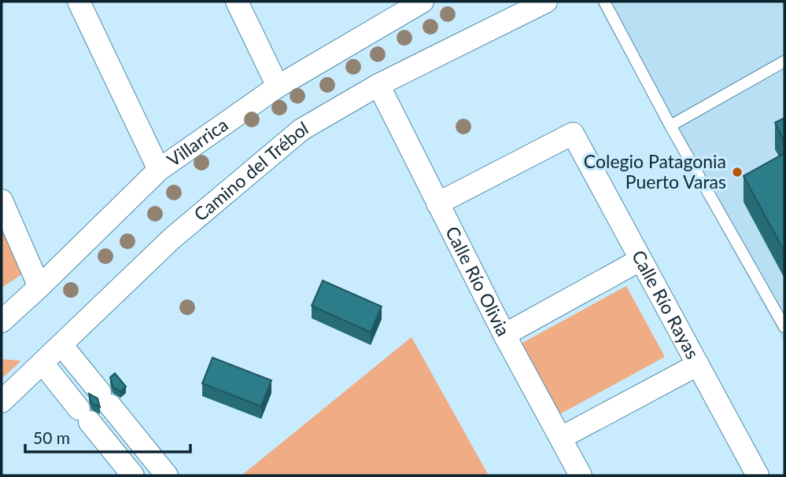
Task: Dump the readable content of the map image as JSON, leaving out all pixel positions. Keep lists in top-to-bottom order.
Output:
{
  "streets": {
    "street": [
      "Villarrica",
      "Camino del Trébol",
      "Calle Río Olivia",
      "Calle Río Rayas"
    ]
  },
  "crossings": [
    ["Camino del Trébol", "Calle Río Olivia"],
    ["Calle Río Olivia", "Calle Río Rayas"]
  ],
  "places": ["Colegio Patagonia Puerto Varas"],
  "scale_bar": "50 m"
}
